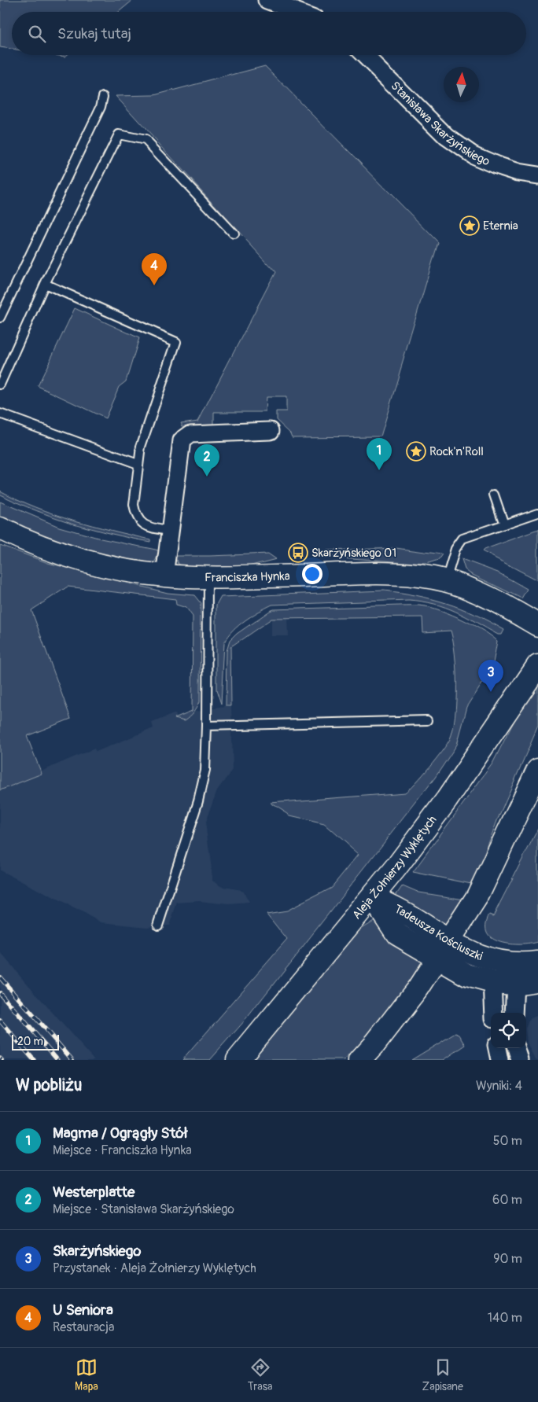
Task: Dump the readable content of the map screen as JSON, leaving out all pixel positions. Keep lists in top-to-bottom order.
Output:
{
  "streets": {
    "street": [
      "Stanisława Skarżyńskiego",
      "Franciszka Hynka",
      "Aleja Żołnierzy Wyklętych",
      "Tadeusza Kościuszki"
    ]
  },
  "crossings": [
    ["Aleja Żołnierzy Wyklętych", "Tadeusza Kościuszki"]
  ],
  "places": {
    "place": ["Eternia", "Rock'n'Roll"],
    "bus stop": ["Skarżyńskiego 01"]
  },
  "scale_bar": "20 m",
  "north": "top",
  "page": {
    "search": "Szukaj tutaj",
    "pins": [
      "4",
      "1",
      "2",
      "3"
    ],
    "scale": "20 m",
    "heading": ["W pobliżu", "Wyniki: 4"],
    "list": [
      {
        "mark": "1",
        "name": "Magma / Ogrągły Stół",
        "note": "Miejsce · Franciszka Hynka",
        "value": "50 m"
      },
      {
        "mark": "2",
        "name": "Westerplatte",
        "note": "Miejsce · Stanisława Skarżyńskiego",
        "value": "60 m"
      },
      {
        "mark": "3",
        "name": "Skarżyńskiego",
        "note": "Przystanek · Aleja Żołnierzy Wyklętych",
        "value": "90 m"
      },
      {
        "mark": "4",
        "name": "U Seniora",
        "note": "Restauracja",
        "value": "140 m"
      }
    ],
    "nav": ["Mapa", "Trasa", "Zapisane"]
  }
}
